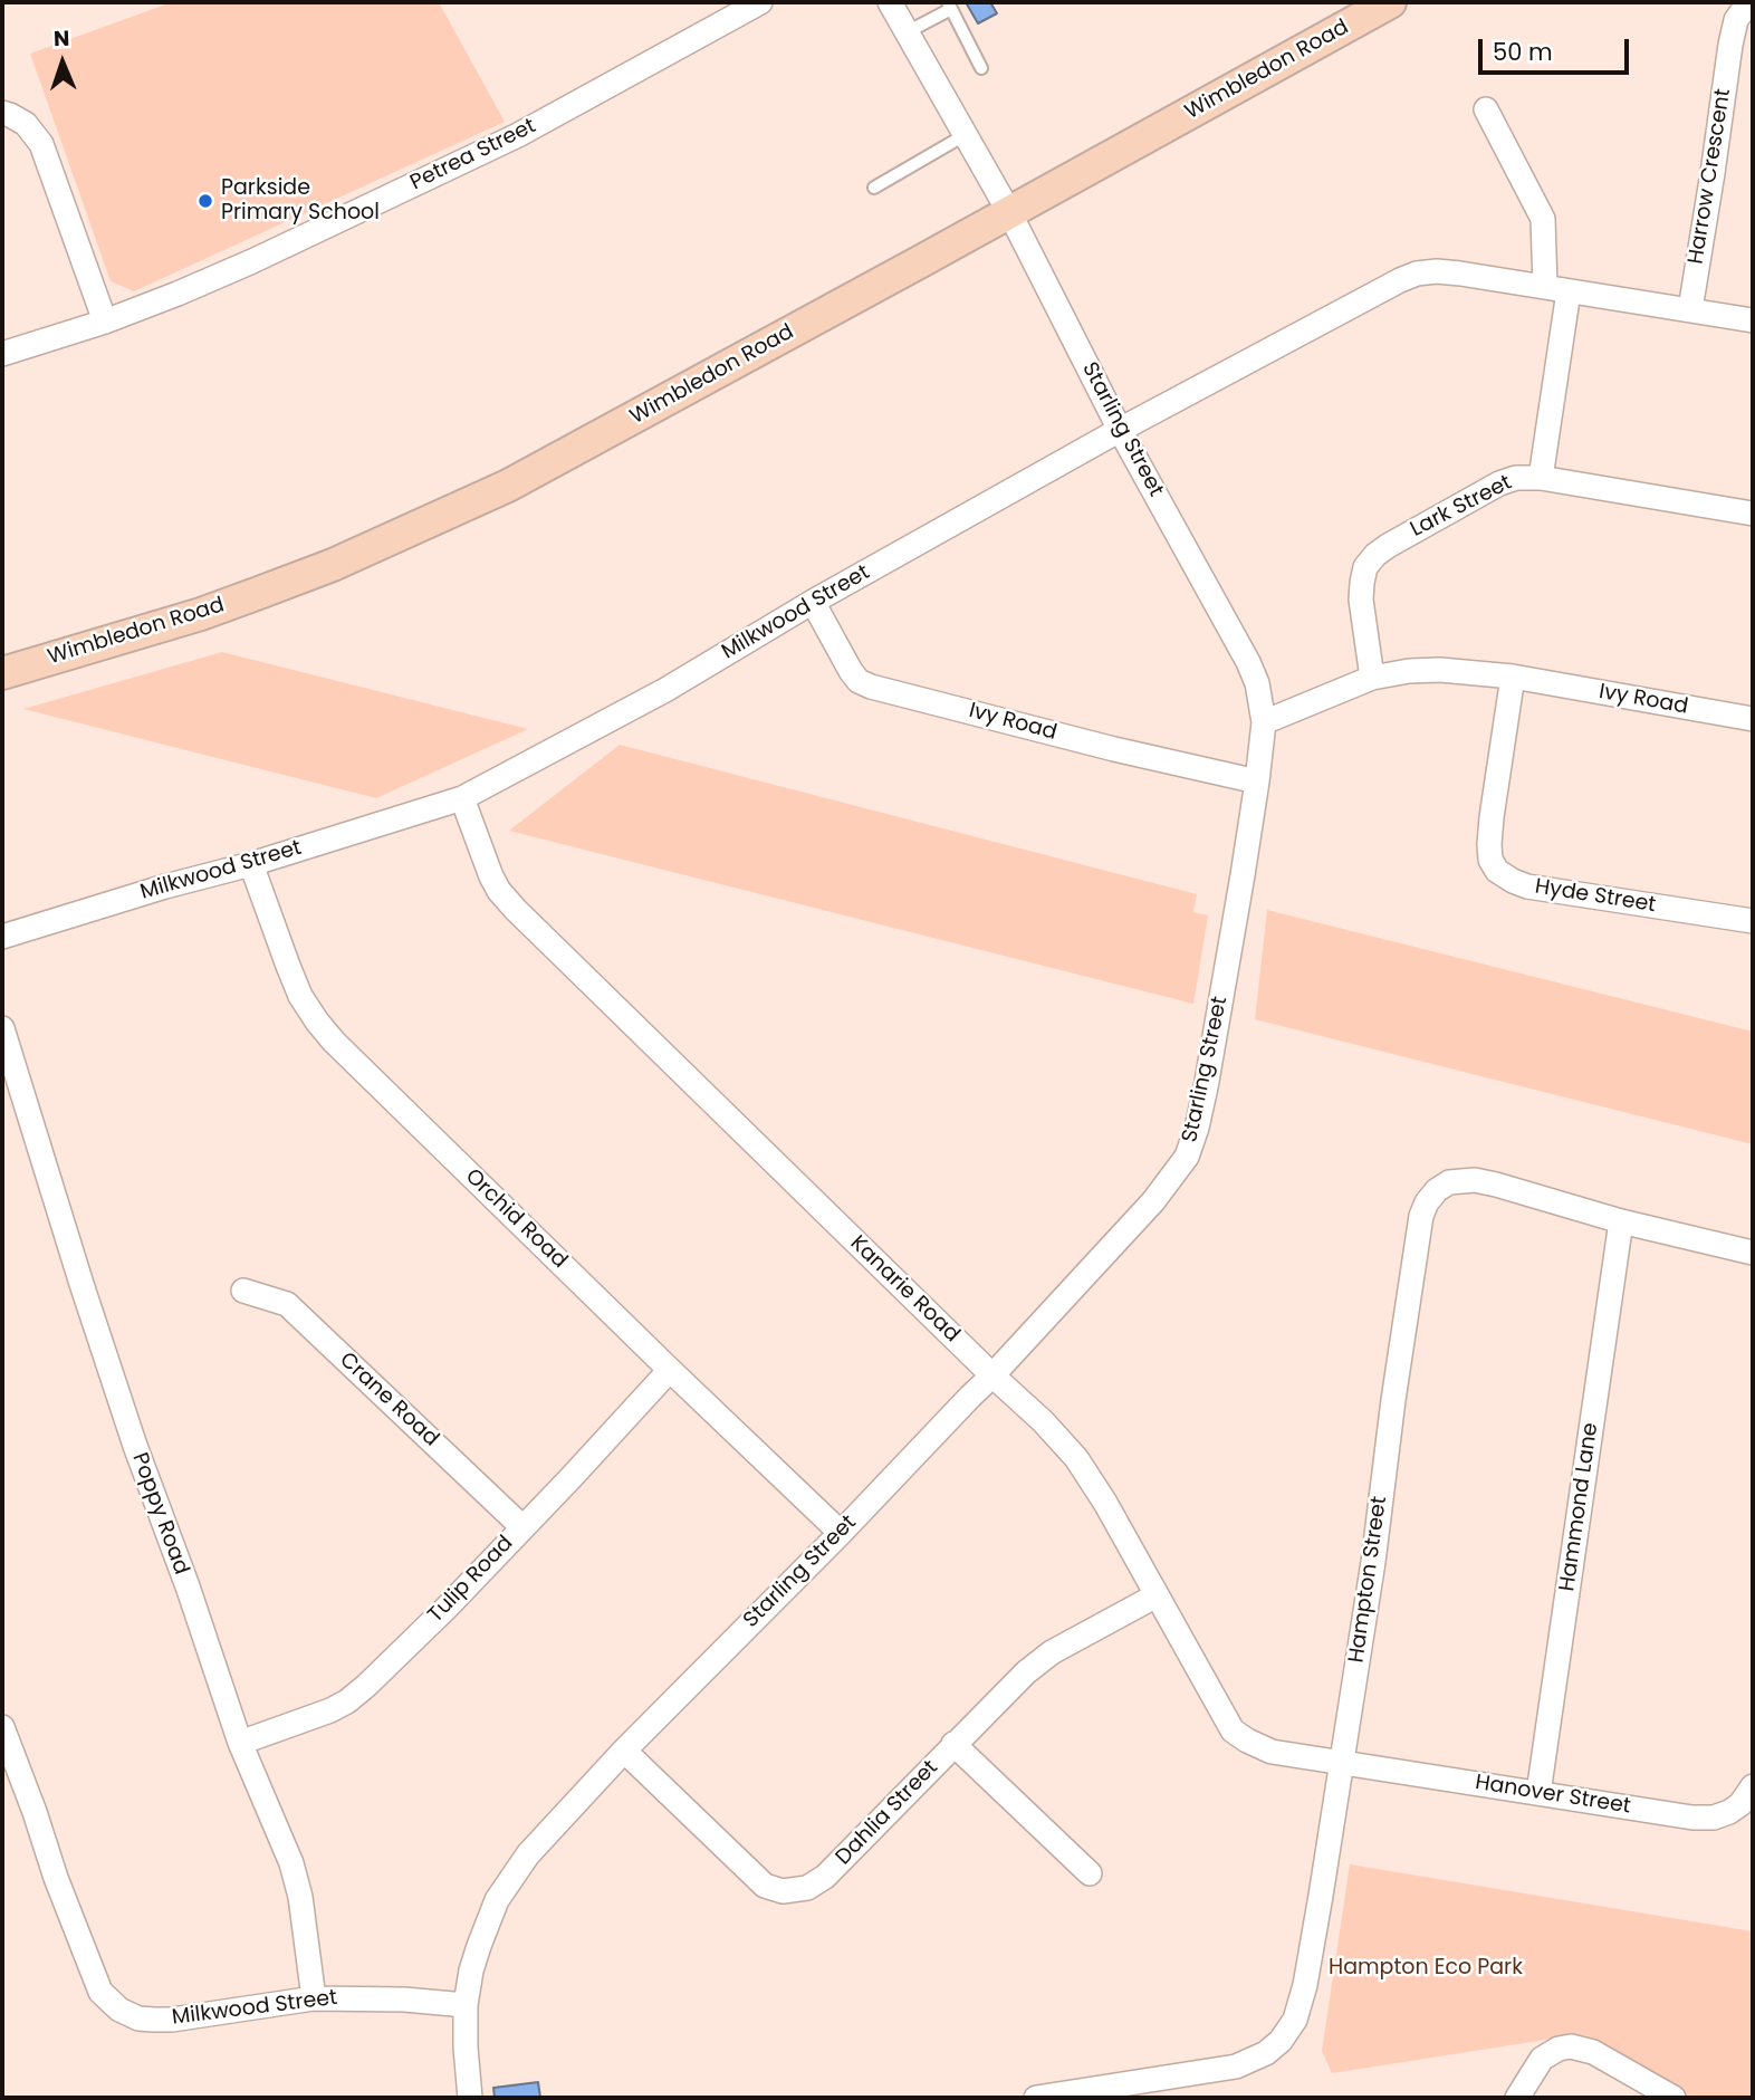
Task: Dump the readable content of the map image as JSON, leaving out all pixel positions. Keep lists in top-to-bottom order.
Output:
{
  "streets": {
    "street": [
      "Wimbledon Road",
      "Petrea Street",
      "Harrow Crescent",
      "Starling Street",
      "Lark Street",
      "Milkwood Street",
      "Ivy Road",
      "Hyde Street",
      "Orchid Road",
      "Kanarie Road",
      "Crane Road",
      "Hammond Lane",
      "Poppy Road",
      "Tulip Road",
      "Hampton Street",
      "Hanover Street",
      "Dahlia Street"
    ]
  },
  "crossings": [
    ["Wimbledon Road", "Starling Street"],
    ["Harrow Crescent", "Milkwood Street"],
    ["Starling Street", "Milkwood Street"],
    ["Starling Street", "Ivy Road"],
    ["Starling Street", "Orchid Road"],
    ["Starling Street", "Kanarie Road"],
    ["Starling Street", "Dahlia Street"],
    ["Lark Street", "Milkwood Street"],
    ["Lark Street", "Ivy Road"],
    ["Milkwood Street", "Ivy Road"],
    ["Milkwood Street", "Orchid Road"],
    ["Milkwood Street", "Kanarie Road"],
    ["Milkwood Street", "Poppy Road"],
    ["Ivy Road", "Hyde Street"],
    ["Orchid Road", "Tulip Road"],
    ["Kanarie Road", "Hampton Street"],
    ["Kanarie Road", "Hanover Street"],
    ["Kanarie Road", "Dahlia Street"],
    ["Crane Road", "Tulip Road"],
    ["Hammond Lane", "Hampton Street"],
    ["Hammond Lane", "Hanover Street"],
    ["Poppy Road", "Tulip Road"],
    ["Hampton Street", "Hanover Street"]
  ],
  "parks": ["Hampton Eco Park"],
  "places": ["Parkside Primary School"],
  "scale_bar": "50 m",
  "north": "top"
}
